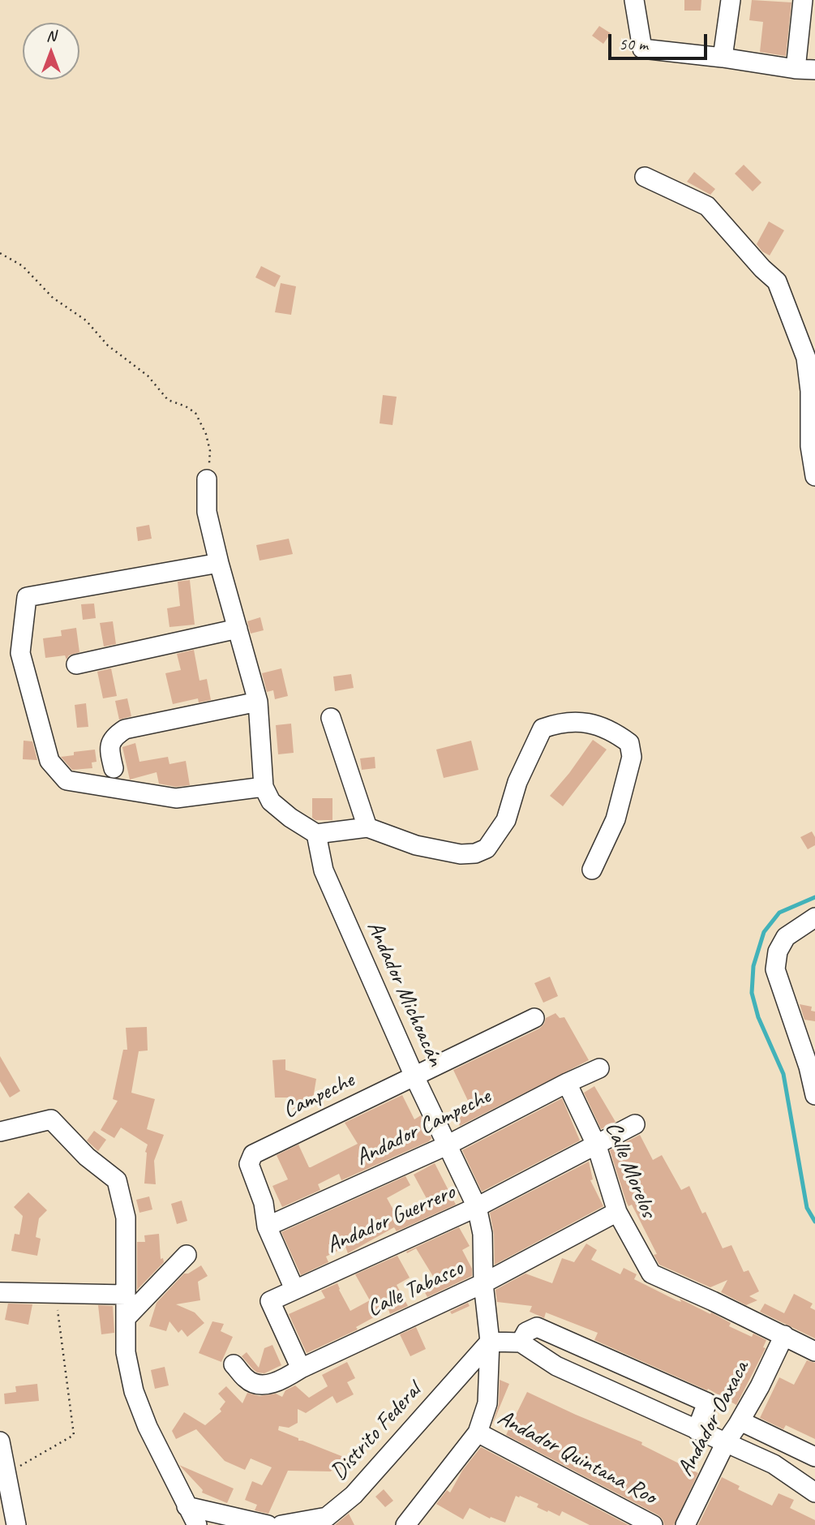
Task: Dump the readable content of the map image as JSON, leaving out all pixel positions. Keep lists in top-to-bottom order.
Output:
{
  "streets": {
    "street": [
      "Andador Michoacán",
      "Campeche",
      "Andador Campeche",
      "Calle Morelos",
      "Andador Guerrero",
      "Calle Tabasco",
      "Andador Oaxaca",
      "Distrito Federal",
      "Andador Quintana Roo"
    ]
  },
  "crossings": [
    ["Andador Michoacán", "Campeche"],
    ["Andador Michoacán", "Andador Campeche"],
    ["Andador Michoacán", "Andador Guerrero"],
    ["Andador Michoacán", "Calle Tabasco"],
    ["Andador Michoacán", "Distrito Federal"],
    ["Andador Michoacán", "Andador Quintana Roo"],
    ["Campeche", "Andador Campeche"],
    ["Campeche", "Andador Guerrero"],
    ["Andador Campeche", "Calle Morelos"],
    ["Calle Morelos", "Andador Guerrero"],
    ["Calle Morelos", "Calle Tabasco"],
    ["Calle Morelos", "Andador Oaxaca"],
    ["Andador Guerrero", "Calle Tabasco"]
  ],
  "scale_bar": "50 m",
  "north": "top"
}
